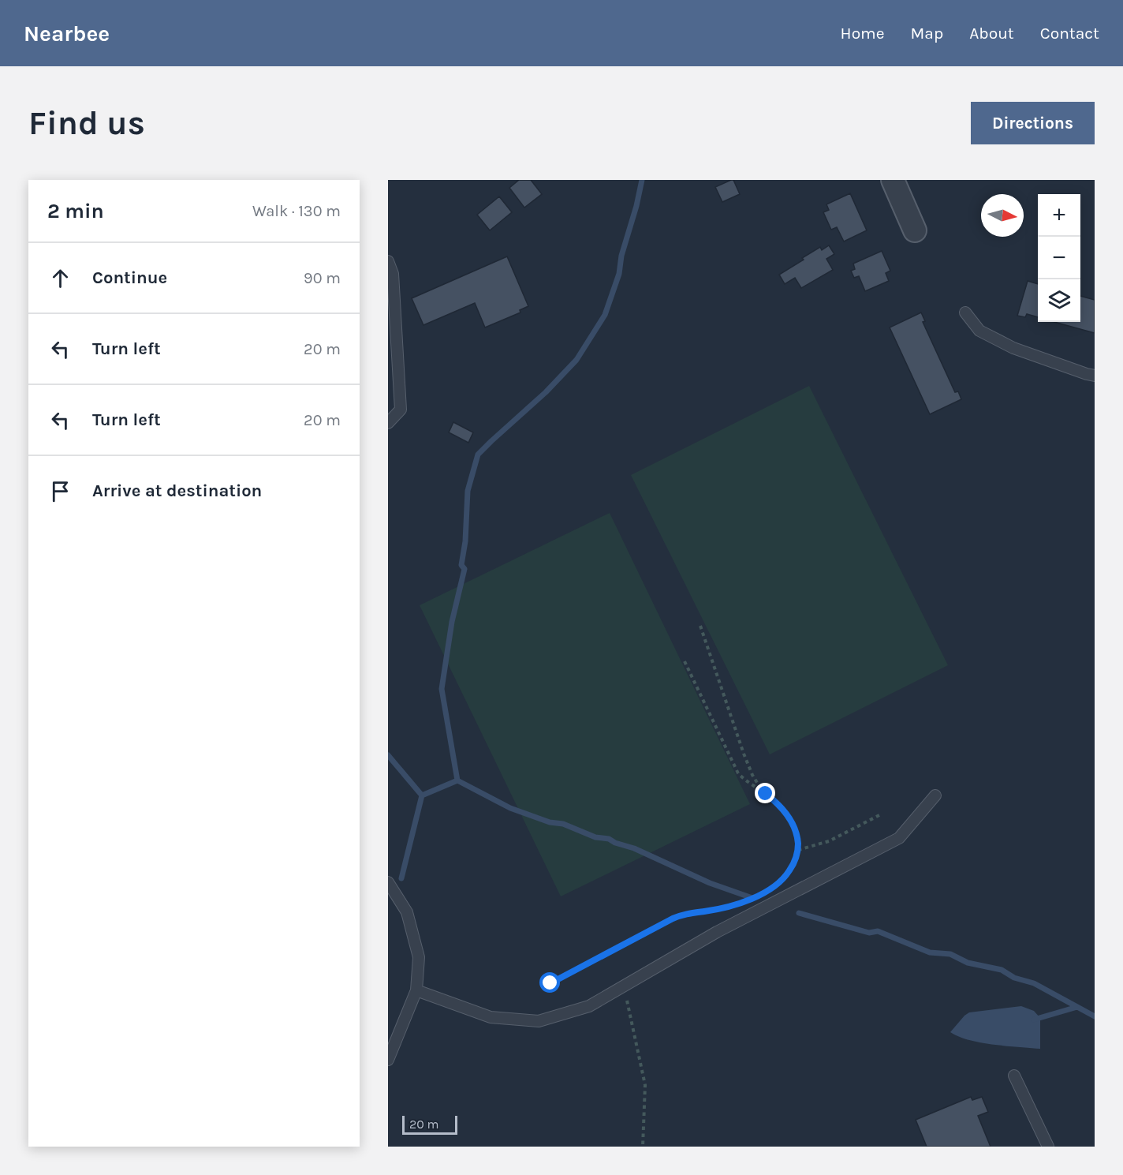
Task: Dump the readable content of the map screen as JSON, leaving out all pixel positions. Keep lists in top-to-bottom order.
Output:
{
  "scale_bar": "20 m",
  "north": "right",
  "page": {
    "header": "Nearbee",
    "nav": [
      "Home",
      "Map",
      "About",
      "Contact"
    ],
    "buttons": "Directions",
    "title": "Find us",
    "heading": ["2 min", "Walk · 130 m"],
    "map_buttons": ["+", "−"],
    "list": [
      ["Continue", "90 m"],
      ["Turn left", "20 m"],
      ["Turn left", "20 m"],
      "Arrive at destination"
    ],
    "scale": "20 m"
  }
}
